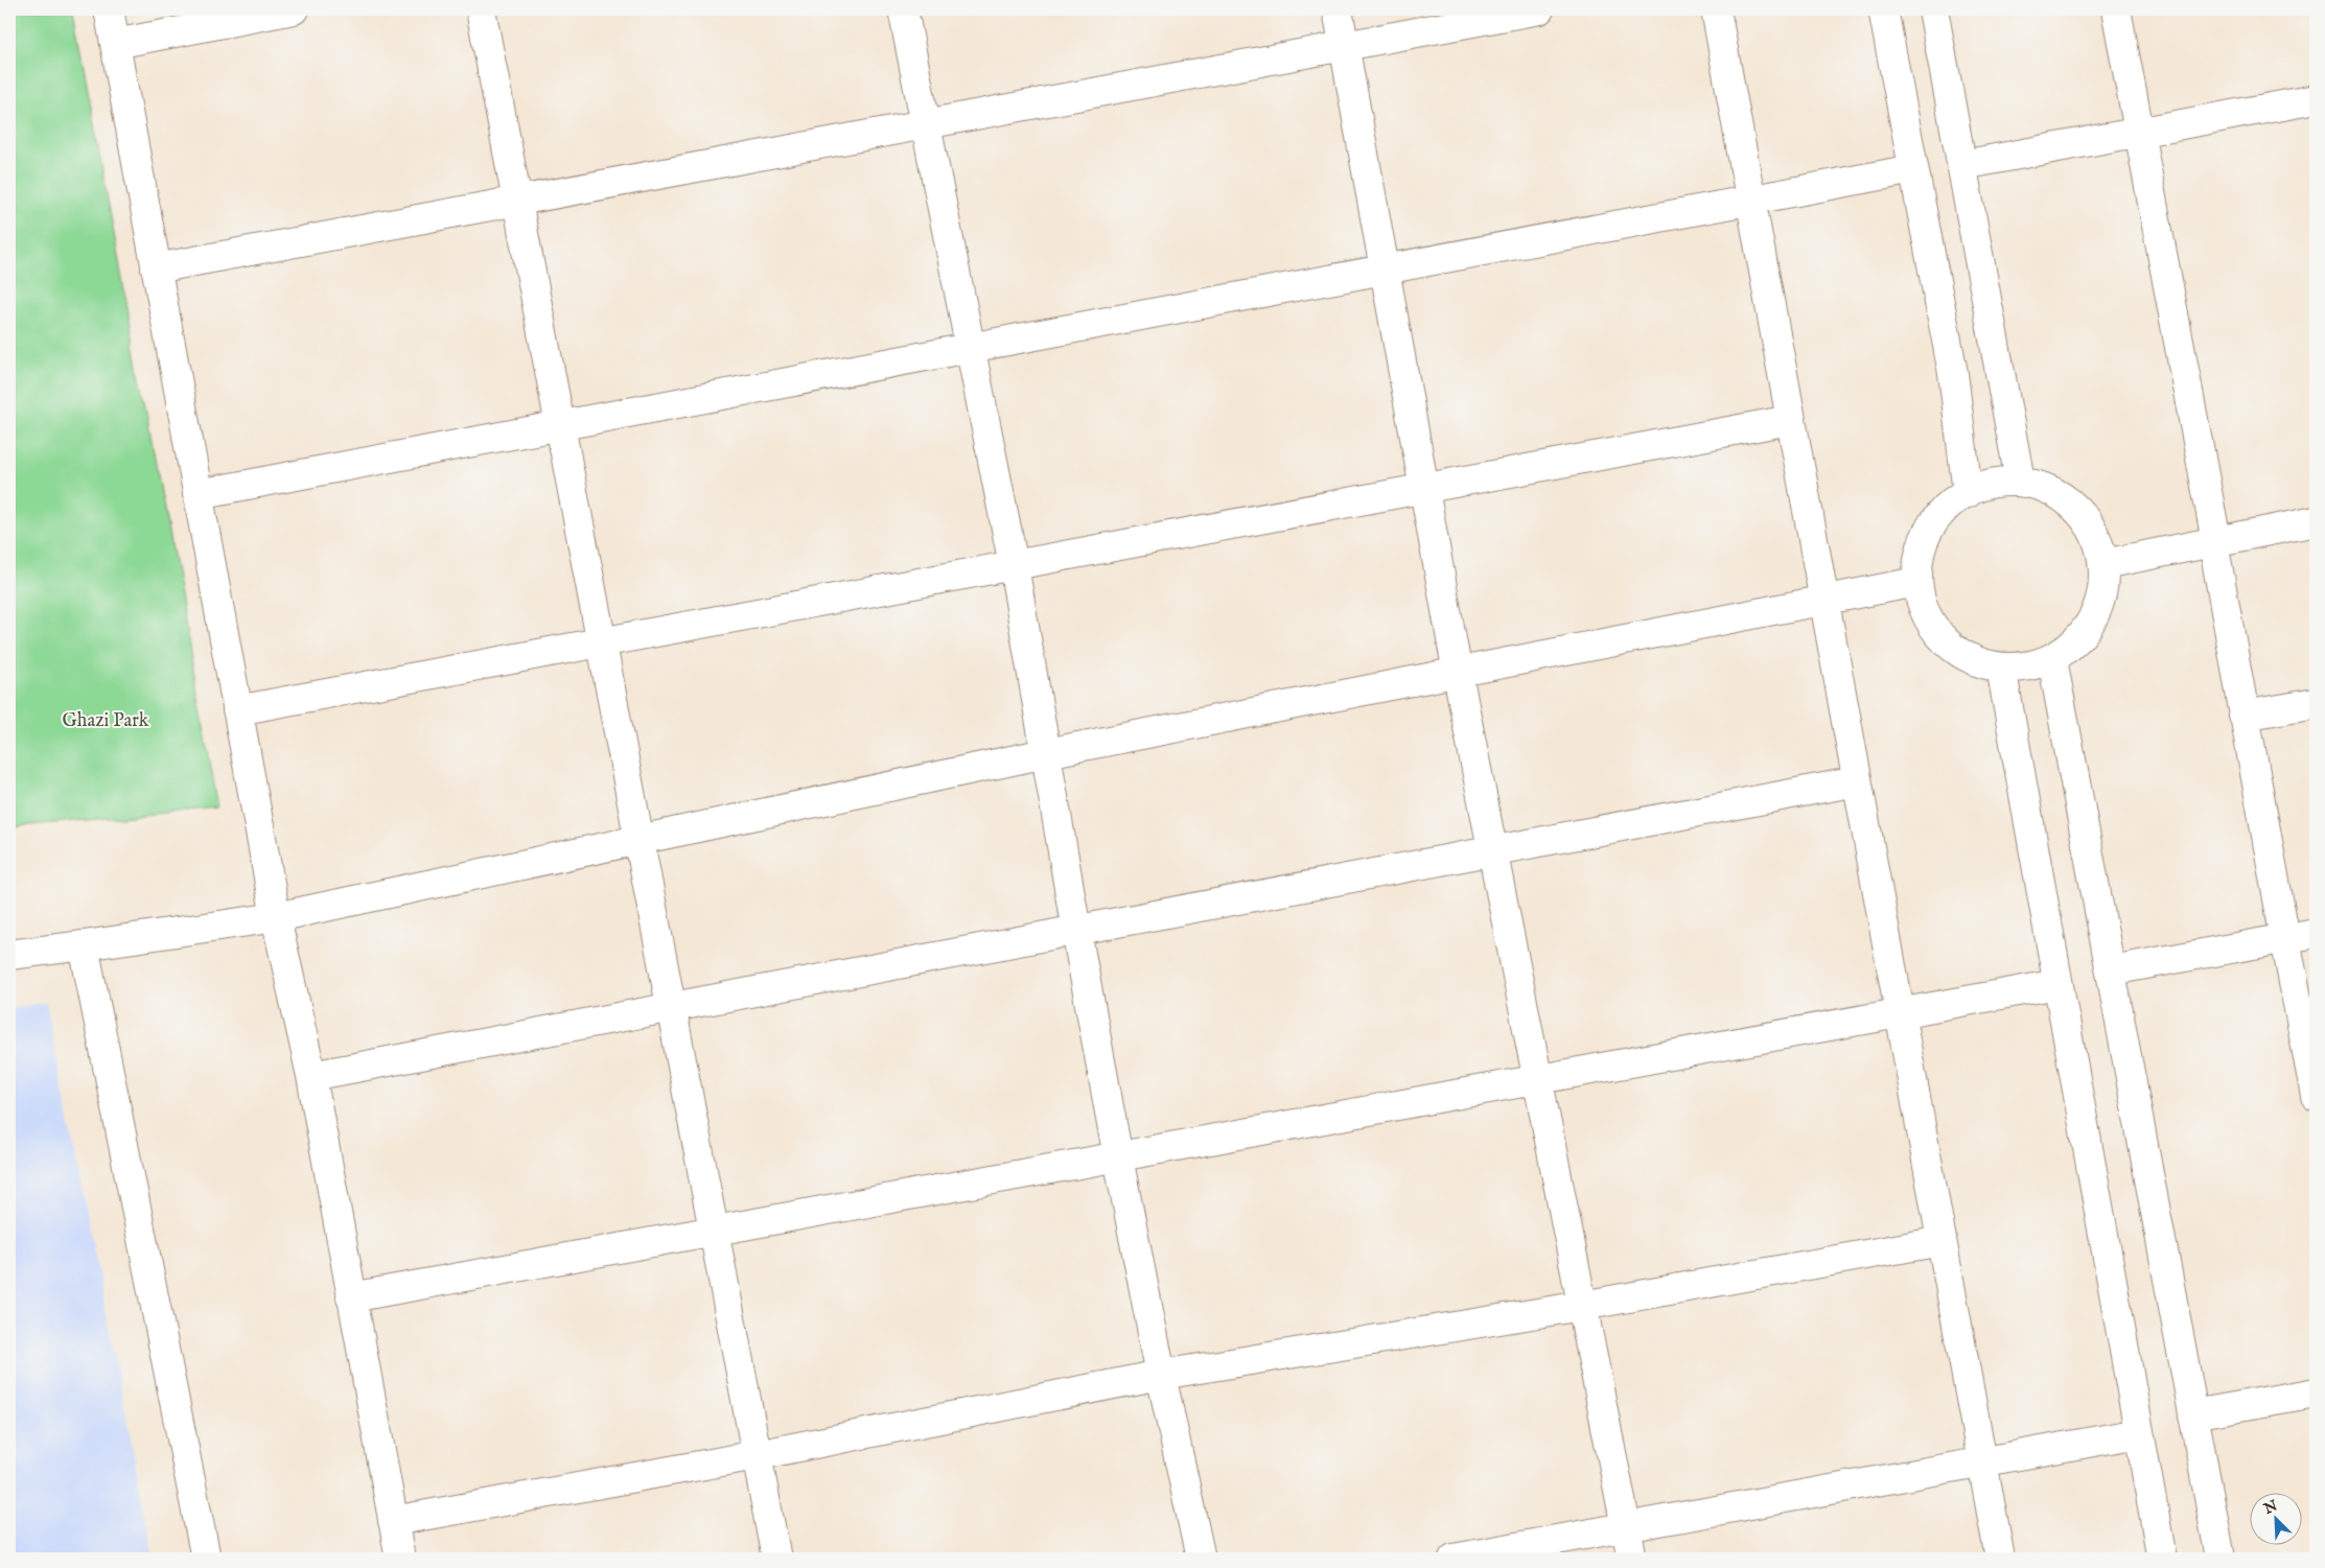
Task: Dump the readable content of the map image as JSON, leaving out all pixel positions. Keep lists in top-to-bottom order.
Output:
{
  "parks": ["Ghazi Park"],
  "north": "top left"
}
